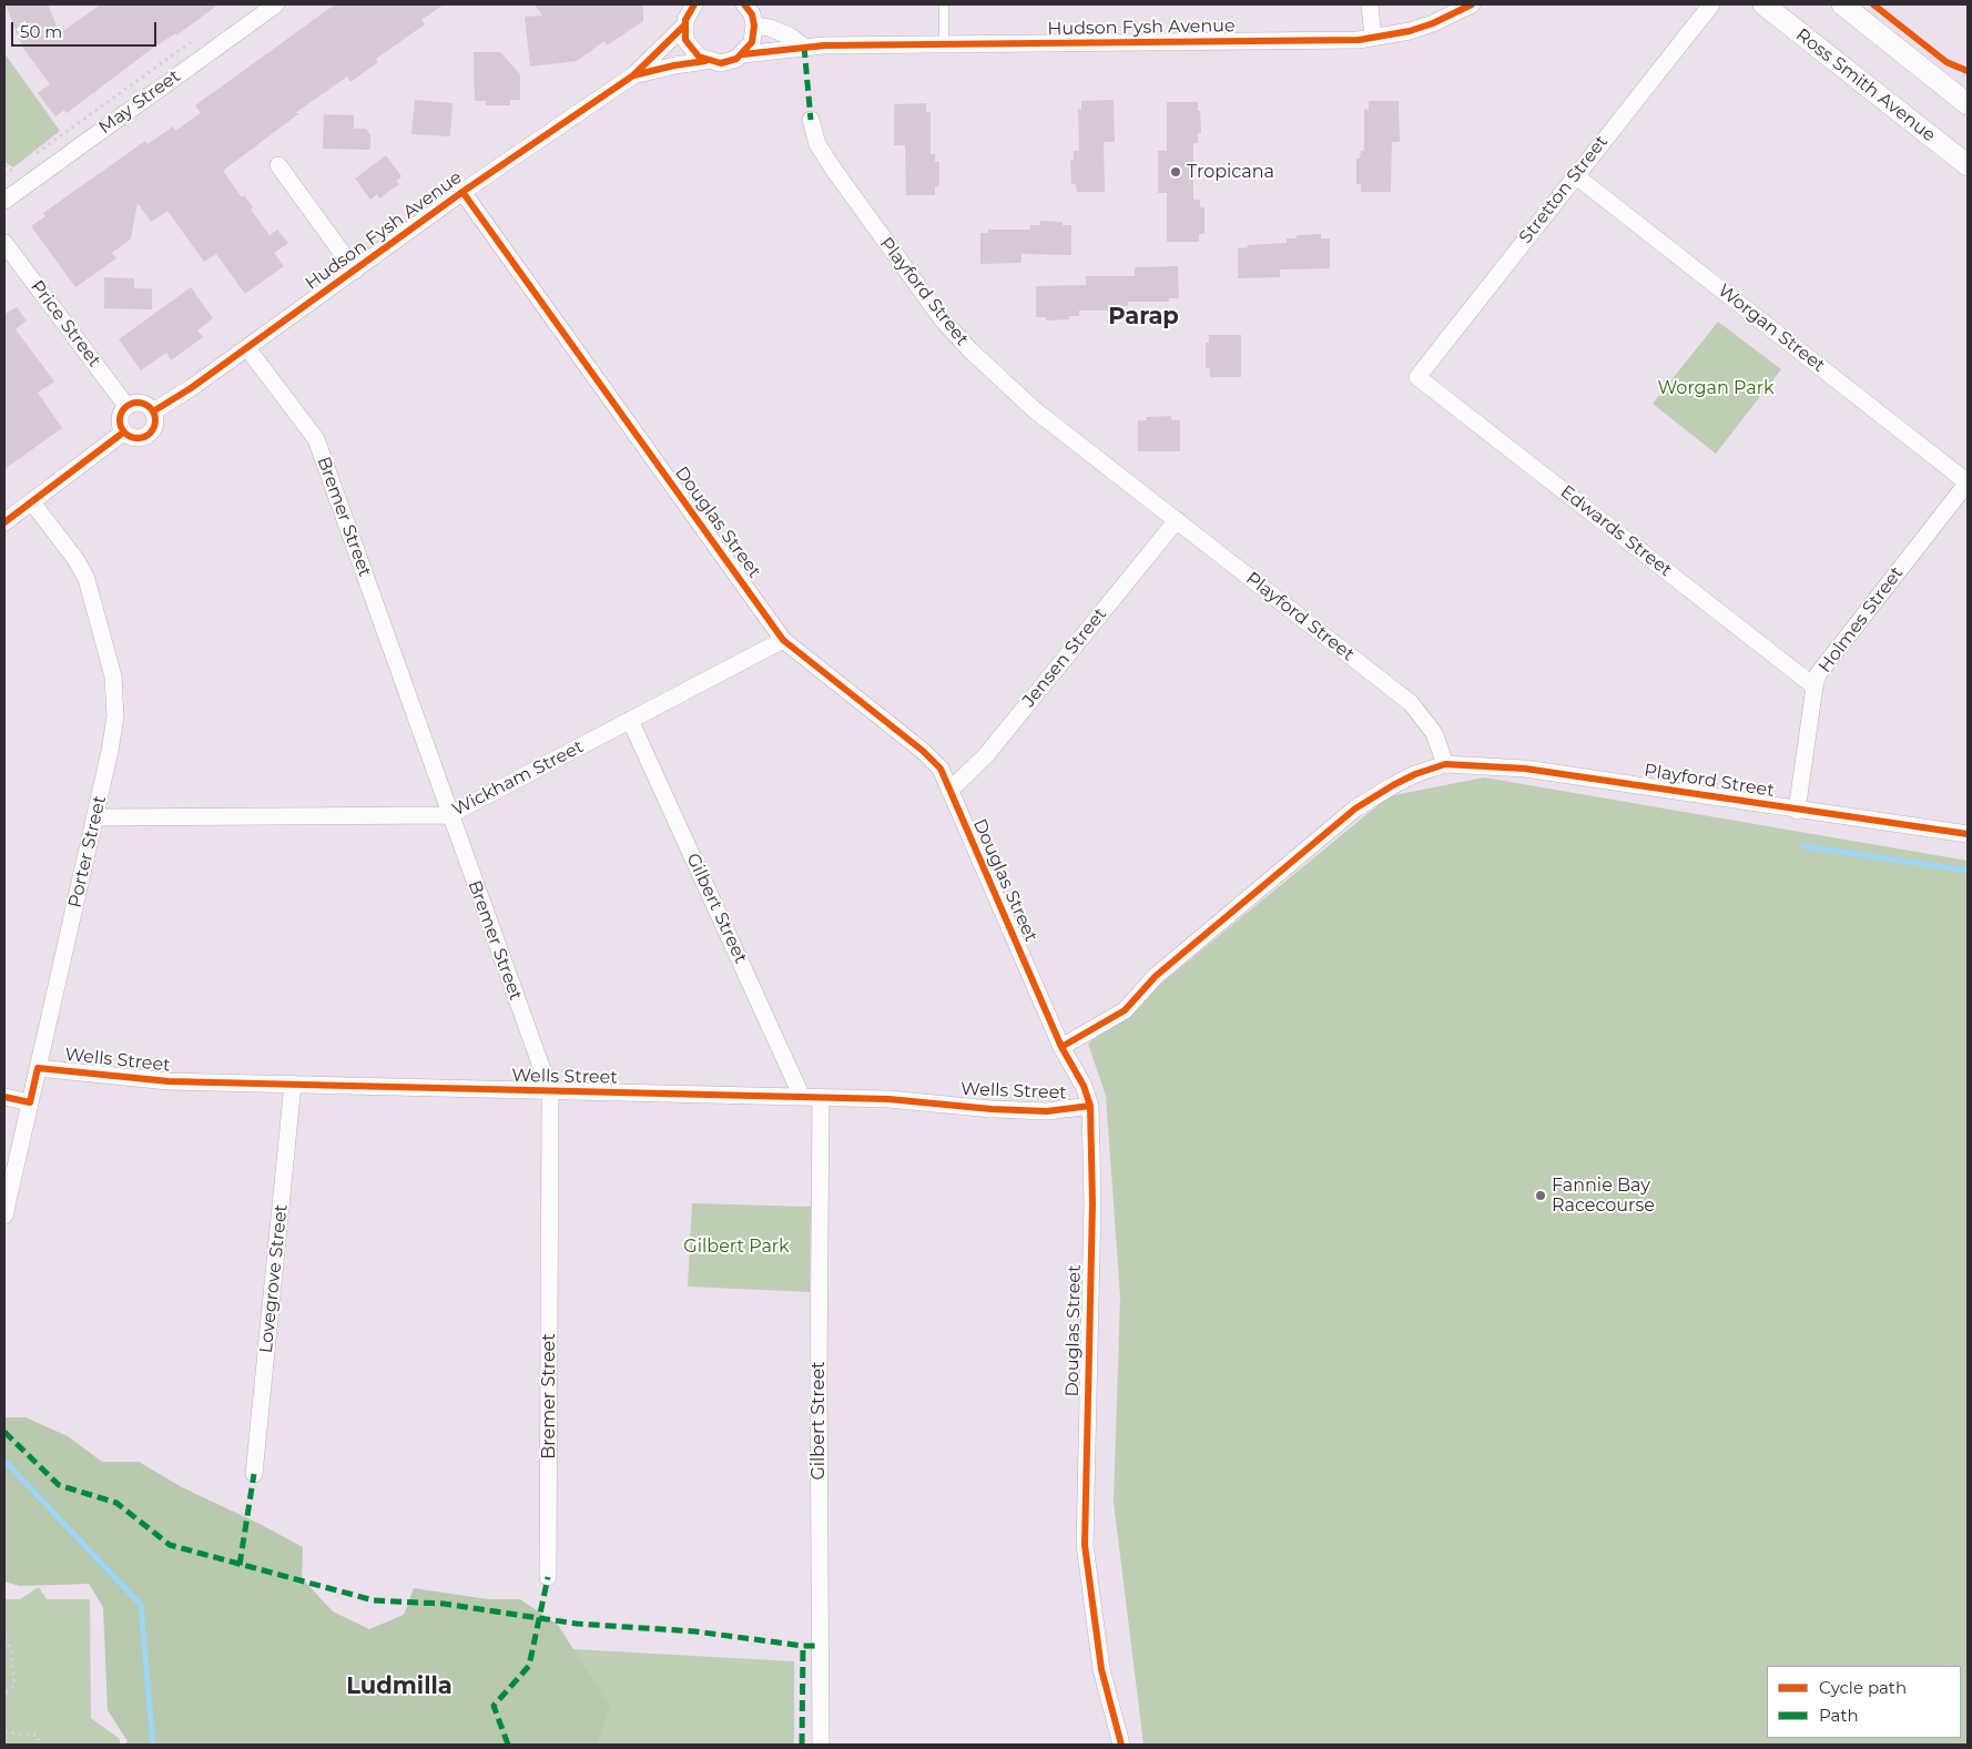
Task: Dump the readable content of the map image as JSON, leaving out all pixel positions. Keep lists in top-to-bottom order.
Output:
{
  "streets": {
    "street": [
      "Hudson Fysh Avenue",
      "Ross Smith Avenue",
      "May Street",
      "Stretton Street",
      "Playford Street",
      "Price Street",
      "Worgan Street",
      "Bremer Street",
      "Douglas Street",
      "Edwards Street",
      "Holmes Street",
      "Jensen Street",
      "Wickham Street",
      "Porter Street",
      "Gilbert Street",
      "Wells Street",
      "Lovegrove Street"
    ]
  },
  "crossings": [
    ["Hudson Fysh Avenue", "Price Street"],
    ["Hudson Fysh Avenue", "Bremer Street"],
    ["Hudson Fysh Avenue", "Douglas Street"],
    ["Stretton Street", "Worgan Street"],
    ["Stretton Street", "Edwards Street"],
    ["Playford Street", "Holmes Street"],
    ["Playford Street", "Jensen Street"],
    ["Worgan Street", "Holmes Street"],
    ["Bremer Street", "Wickham Street"],
    ["Bremer Street", "Wells Street"],
    ["Douglas Street", "Jensen Street"],
    ["Douglas Street", "Wickham Street"],
    ["Douglas Street", "Wells Street"],
    ["Edwards Street", "Holmes Street"],
    ["Wickham Street", "Porter Street"],
    ["Wickham Street", "Gilbert Street"],
    ["Porter Street", "Wells Street"],
    ["Gilbert Street", "Wells Street"],
    ["Wells Street", "Lovegrove Street"]
  ],
  "districts": ["Parap", "Ludmilla"],
  "parks": ["Worgan Park", "Gilbert Park"],
  "places": ["Tropicana", "Fannie Bay Racecourse"],
  "legend": ["Cycle path", "Path"],
  "scale_bar": "50 m"
}
